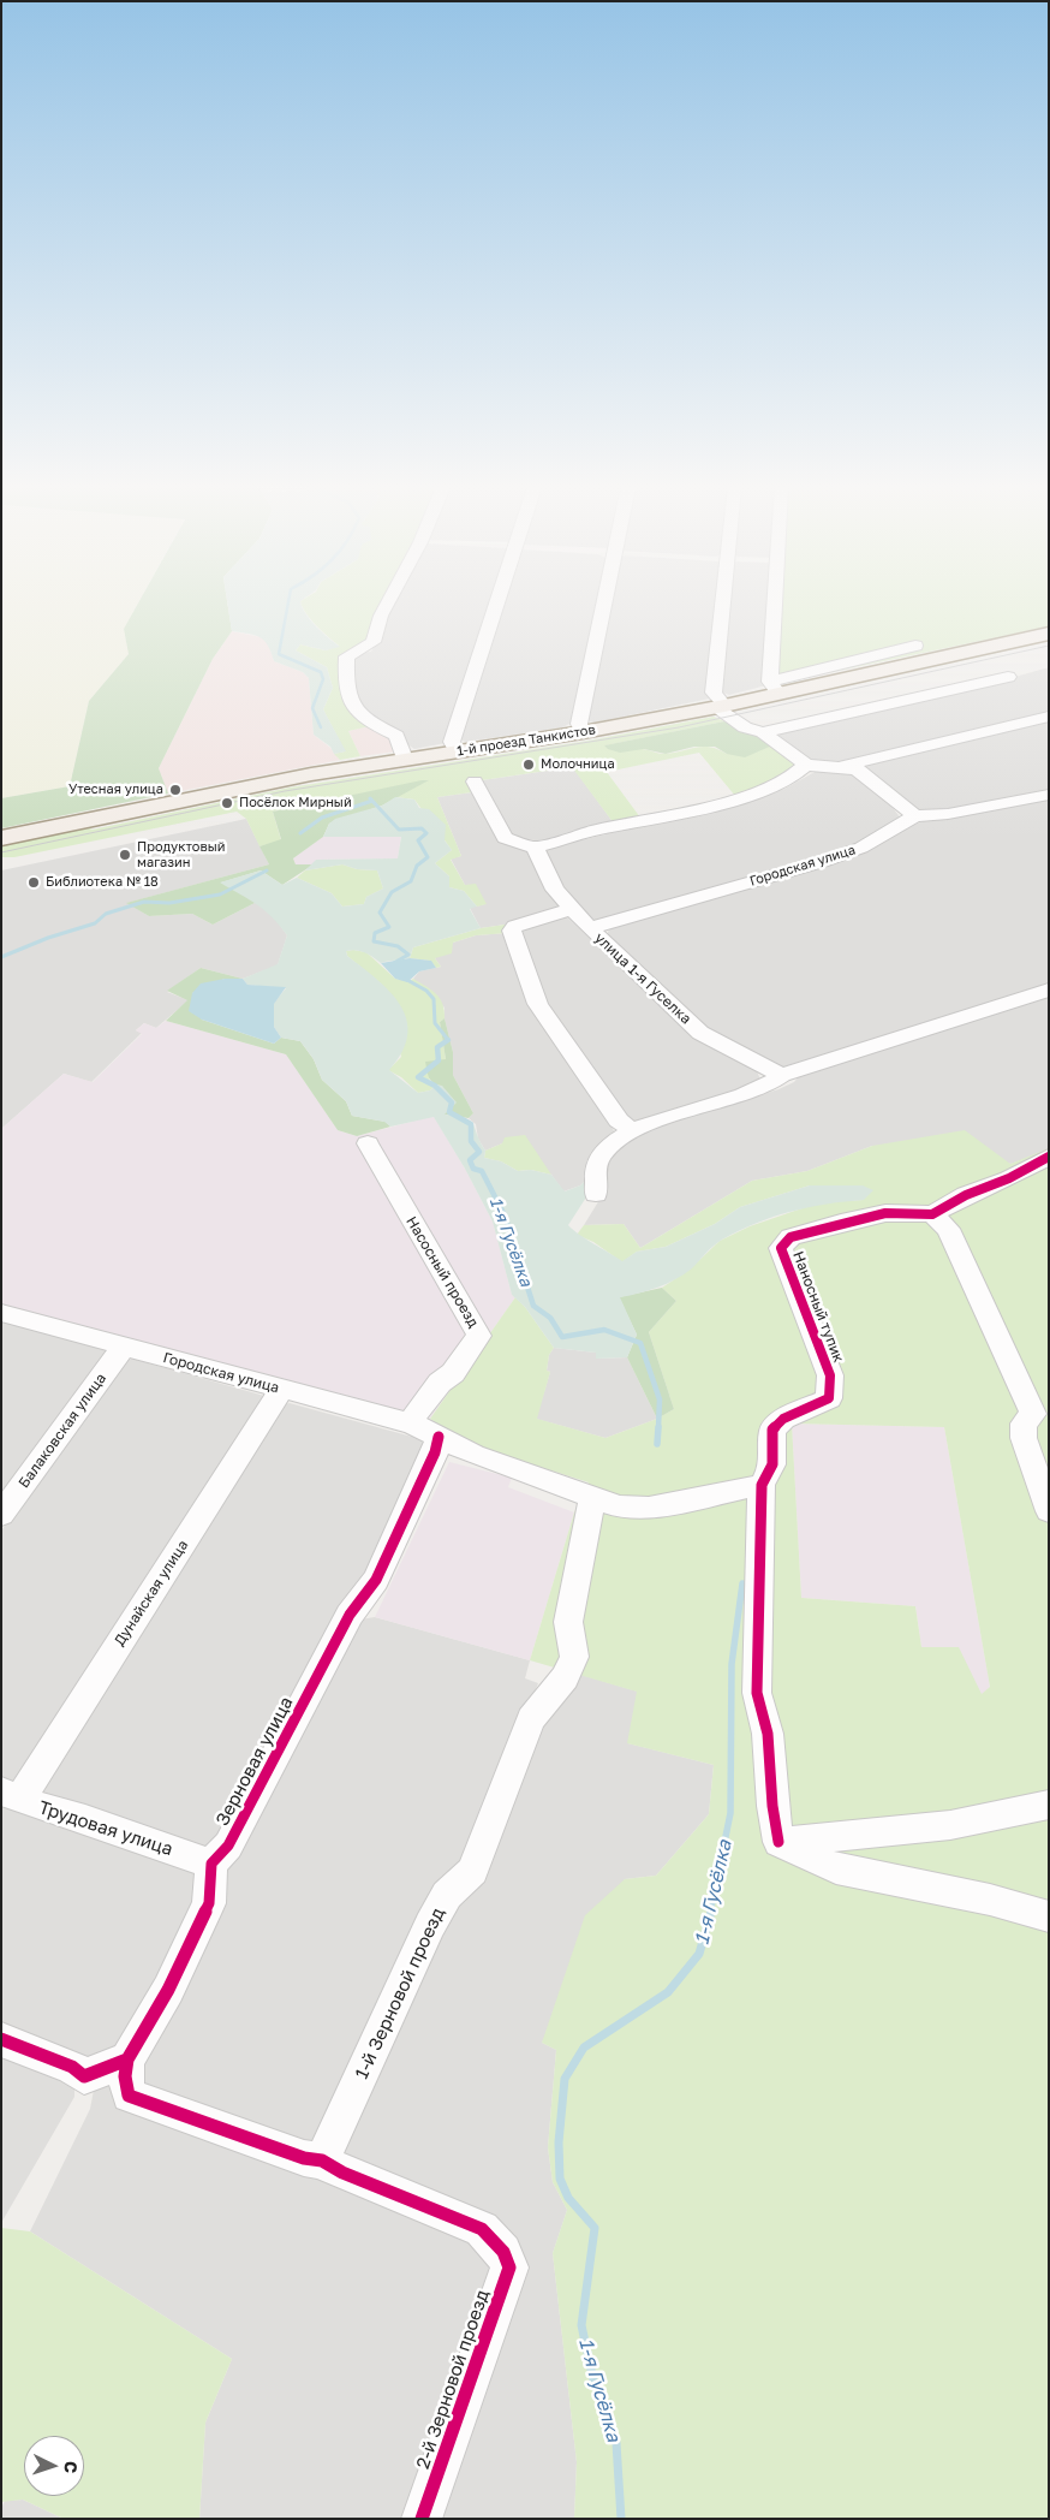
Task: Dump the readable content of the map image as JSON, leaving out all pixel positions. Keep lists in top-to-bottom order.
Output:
{
  "streets": {
    "main road": ["1-й проезд Танкистов"],
    "street": [
      "Городская улица",
      "улица 1-я Гуселка",
      "Насосный проезд",
      "Наносный тупик",
      "Балаковская улица",
      "Дунайская улица",
      "Зерновая улица",
      "Трудовая улица",
      "1-й Зерновой проезд",
      "2-й Зерновой проезд"
    ]
  },
  "crossings": [
    ["Городская улица", "улица 1-я Гуселка"],
    ["Городская улица", "Насосный проезд"],
    ["Городская улица", "Наносный тупик"],
    ["Городская улица", "Балаковская улица"],
    ["Городская улица", "Дунайская улица"],
    ["Городская улица", "Зерновая улица"],
    ["Городская улица", "1-й Зерновой проезд"],
    ["Насосный проезд", "Зерновая улица"],
    ["Дунайская улица", "Трудовая улица"],
    ["Зерновая улица", "Трудовая улица"],
    ["1-й Зерновой проезд", "2-й Зерновой проезд"]
  ],
  "water": ["1-я Гусёлка"],
  "places": [
    "Молочница",
    "Утесная улица",
    "Посёлок Мирный",
    "Продуктовый магазин",
    "Библиотека № 18"
  ],
  "north": "right"
}
